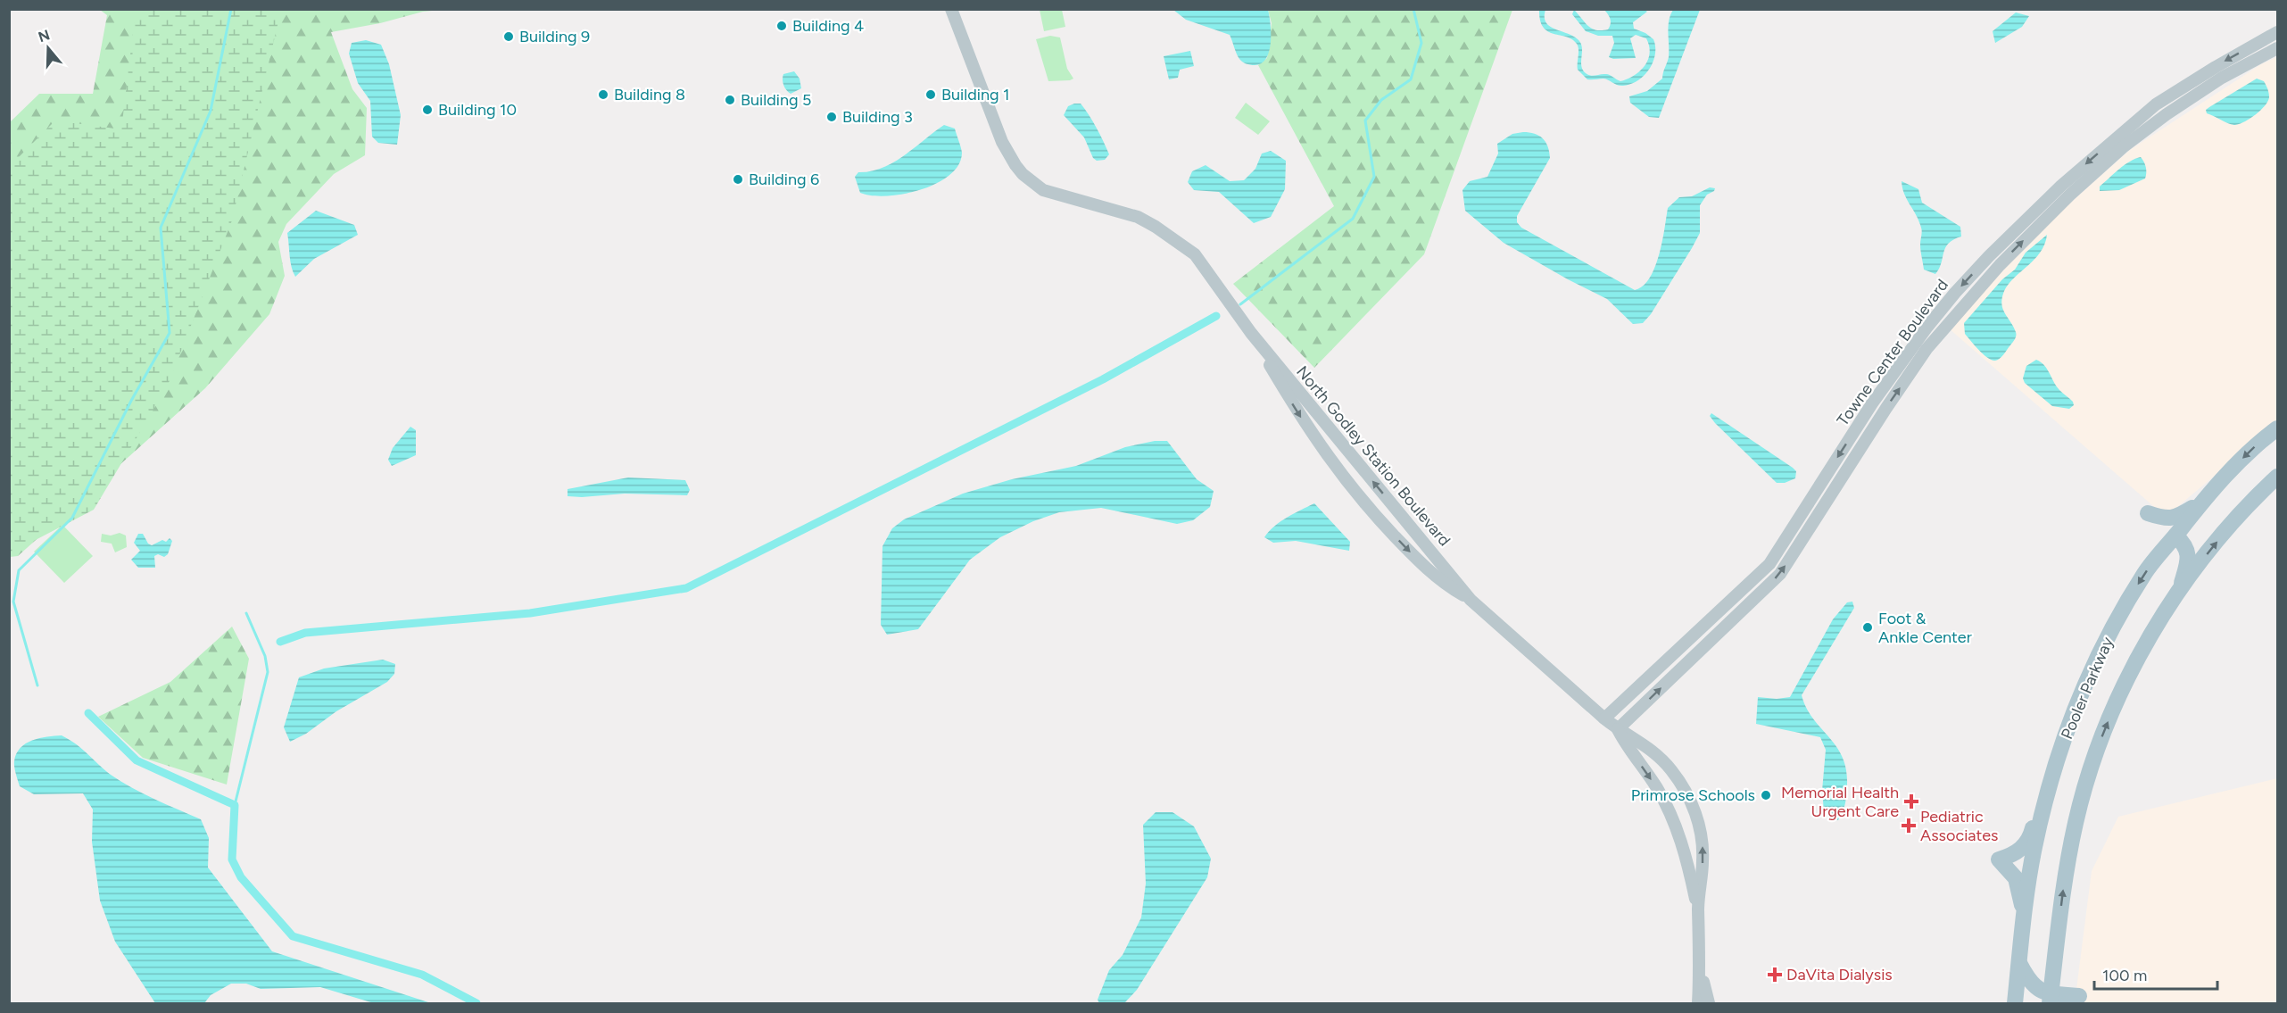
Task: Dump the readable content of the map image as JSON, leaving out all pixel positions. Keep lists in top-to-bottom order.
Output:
{
  "streets": {
    "main road": ["Pooler Parkway"],
    "street": ["Towne Center Boulevard", "North Godley Station Boulevard"]
  },
  "crossings": [
    ["Towne Center Boulevard", "North Godley Station Boulevard"]
  ],
  "places": {
    "other": [
      "Building 4",
      "Building 9",
      "Building 8",
      "Building 1",
      "Building 5",
      "Building 10",
      "Building 3",
      "Building 6",
      "Foot & Ankle Center",
      "Primrose Schools"
    ],
    "health": ["Memorial Health Urgent Care", "Pediatric Associates", "DaVita Dialysis"]
  },
  "scale_bar": "100 m",
  "north": "top"
}
